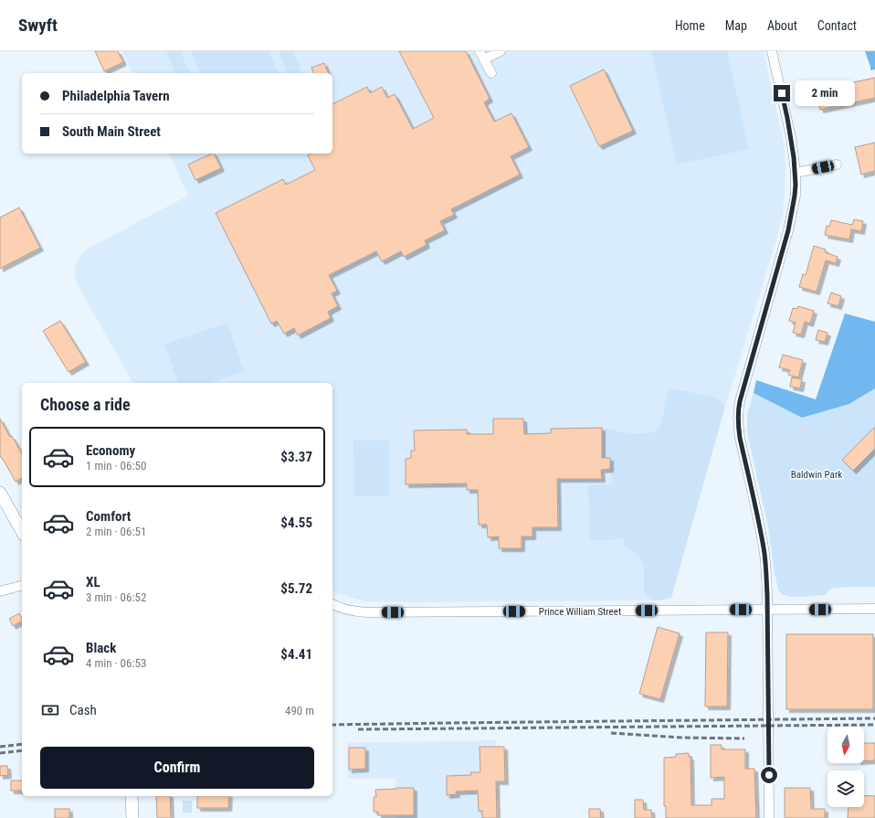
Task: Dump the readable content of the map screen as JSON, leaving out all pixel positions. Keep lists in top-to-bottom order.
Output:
{
  "streets": {
    "street": ["Prince William Street"]
  },
  "parks": ["Baldwin Park"],
  "north": "bottom",
  "page": {
    "header": "Swyft",
    "nav": [
      "Home",
      "Map",
      "About",
      "Contact"
    ],
    "banner": ["Philadelphia Tavern", "South Main Street"],
    "bubble": "2 min",
    "heading": "Choose a ride",
    "list": [
      {
        "name": "Economy",
        "note": "1 min · 06:50",
        "value": "$3.37"
      },
      {
        "name": "Comfort",
        "note": "2 min · 06:51",
        "value": "$4.55"
      },
      {
        "name": "XL",
        "note": "3 min · 06:52",
        "value": "$5.72"
      },
      {
        "name": "Black",
        "note": "4 min · 06:53",
        "value": "$4.41"
      }
    ],
    "pay": ["Cash", "490 m"],
    "buttons": "Confirm"
  }
}
